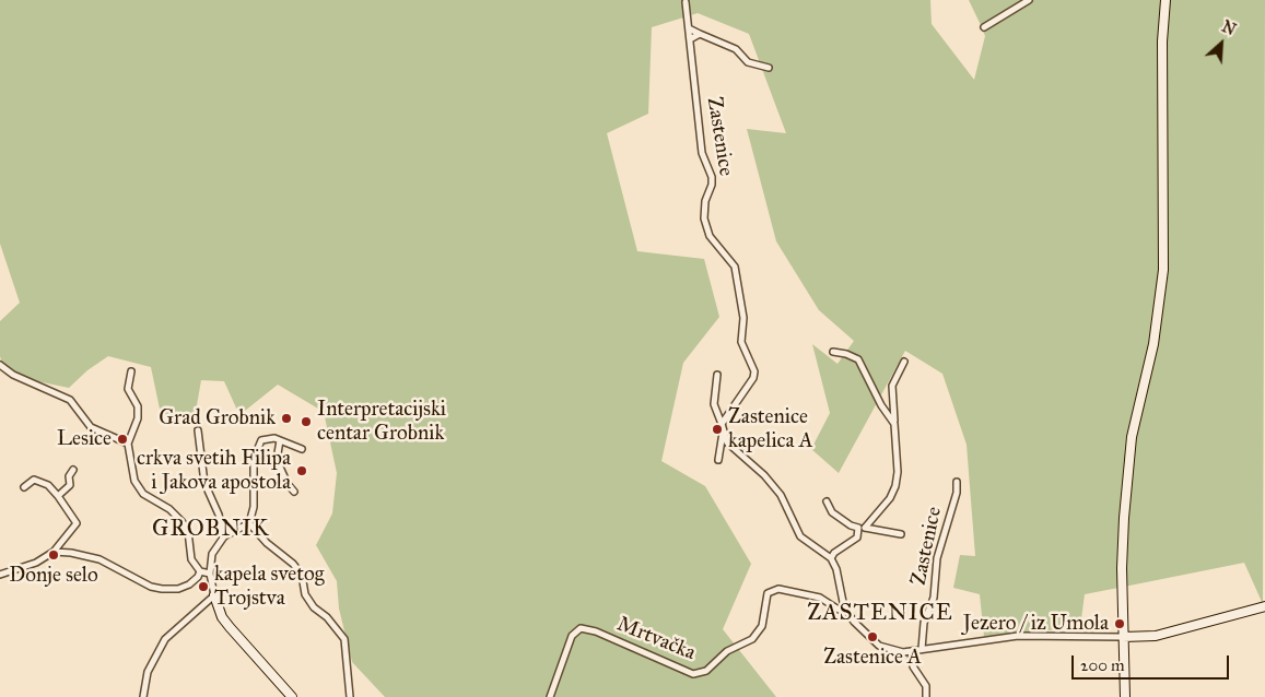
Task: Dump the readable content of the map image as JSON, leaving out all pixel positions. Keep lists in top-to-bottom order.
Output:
{
  "streets": {
    "street": ["Zastenice", "Mrtvačka"]
  },
  "districts": ["GROBNIK", "ZASTENICE"],
  "places": [
    "Grad Grobnik",
    "Interpretacijski centar Grobnik",
    "Zastenice kapelica A",
    "Lesice",
    "crkva svetih Filipa i Jakova apostola",
    "Donje selo",
    "kapela svetog Trojstva",
    "Jezero / iz Umola",
    "Zastenice A"
  ],
  "scale_bar": "200 m",
  "north": "top right"
}
